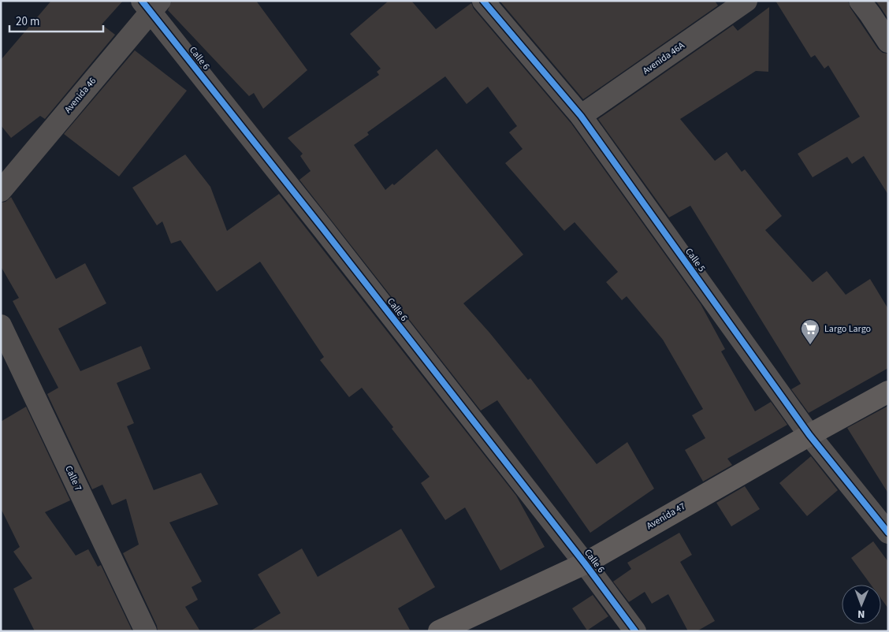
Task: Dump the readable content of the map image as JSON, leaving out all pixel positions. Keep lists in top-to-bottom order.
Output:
{
  "streets": {
    "street": [
      "Calle 6",
      "Avenida 46A",
      "Avenida 46",
      "Calle 5",
      "Calle 7",
      "Avenida 47"
    ]
  },
  "crossings": [
    ["Calle 6", "Avenida 46"],
    ["Calle 6", "Avenida 47"],
    ["Avenida 46A", "Calle 5"],
    ["Calle 5", "Avenida 47"]
  ],
  "places": {
    "supermarket": ["Largo Largo"]
  },
  "scale_bar": "20 m",
  "north": "bottom"
}
